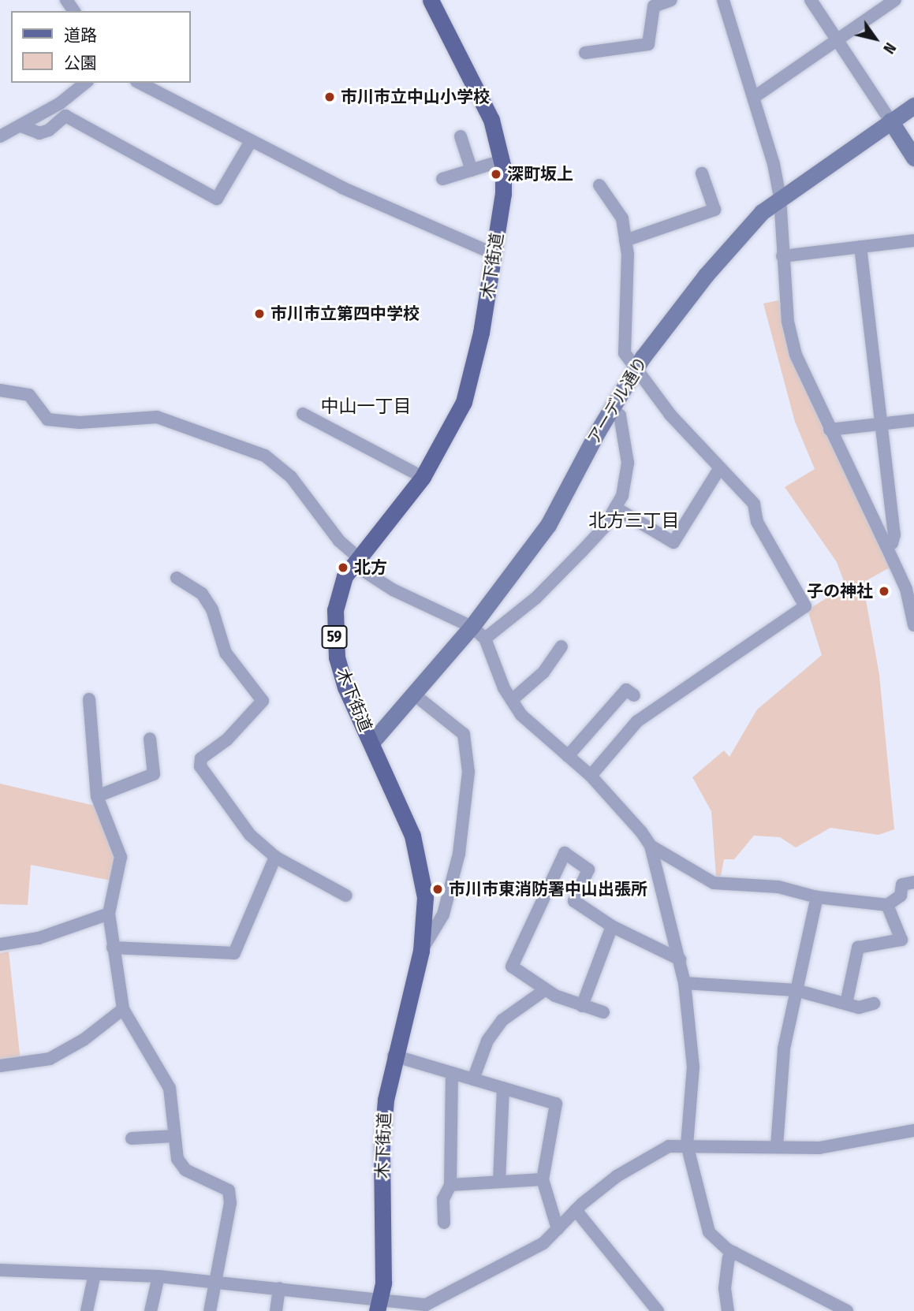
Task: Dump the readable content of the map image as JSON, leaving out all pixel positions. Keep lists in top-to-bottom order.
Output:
{
  "streets": {
    "main road": ["木下街道", "59"],
    "street": ["アーデル通り"]
  },
  "crossings": [
    ["木下街道", "アーデル通り"]
  ],
  "districts": ["中山一丁目", "北方三丁目"],
  "places": [
    "市川市立中山小学校",
    "深町坂上",
    "市川市立第四中学校",
    "北方",
    "子の神社",
    "市川市東消防署中山出張所"
  ],
  "legend": ["道路", "公園"],
  "north": "bottom right"
}
